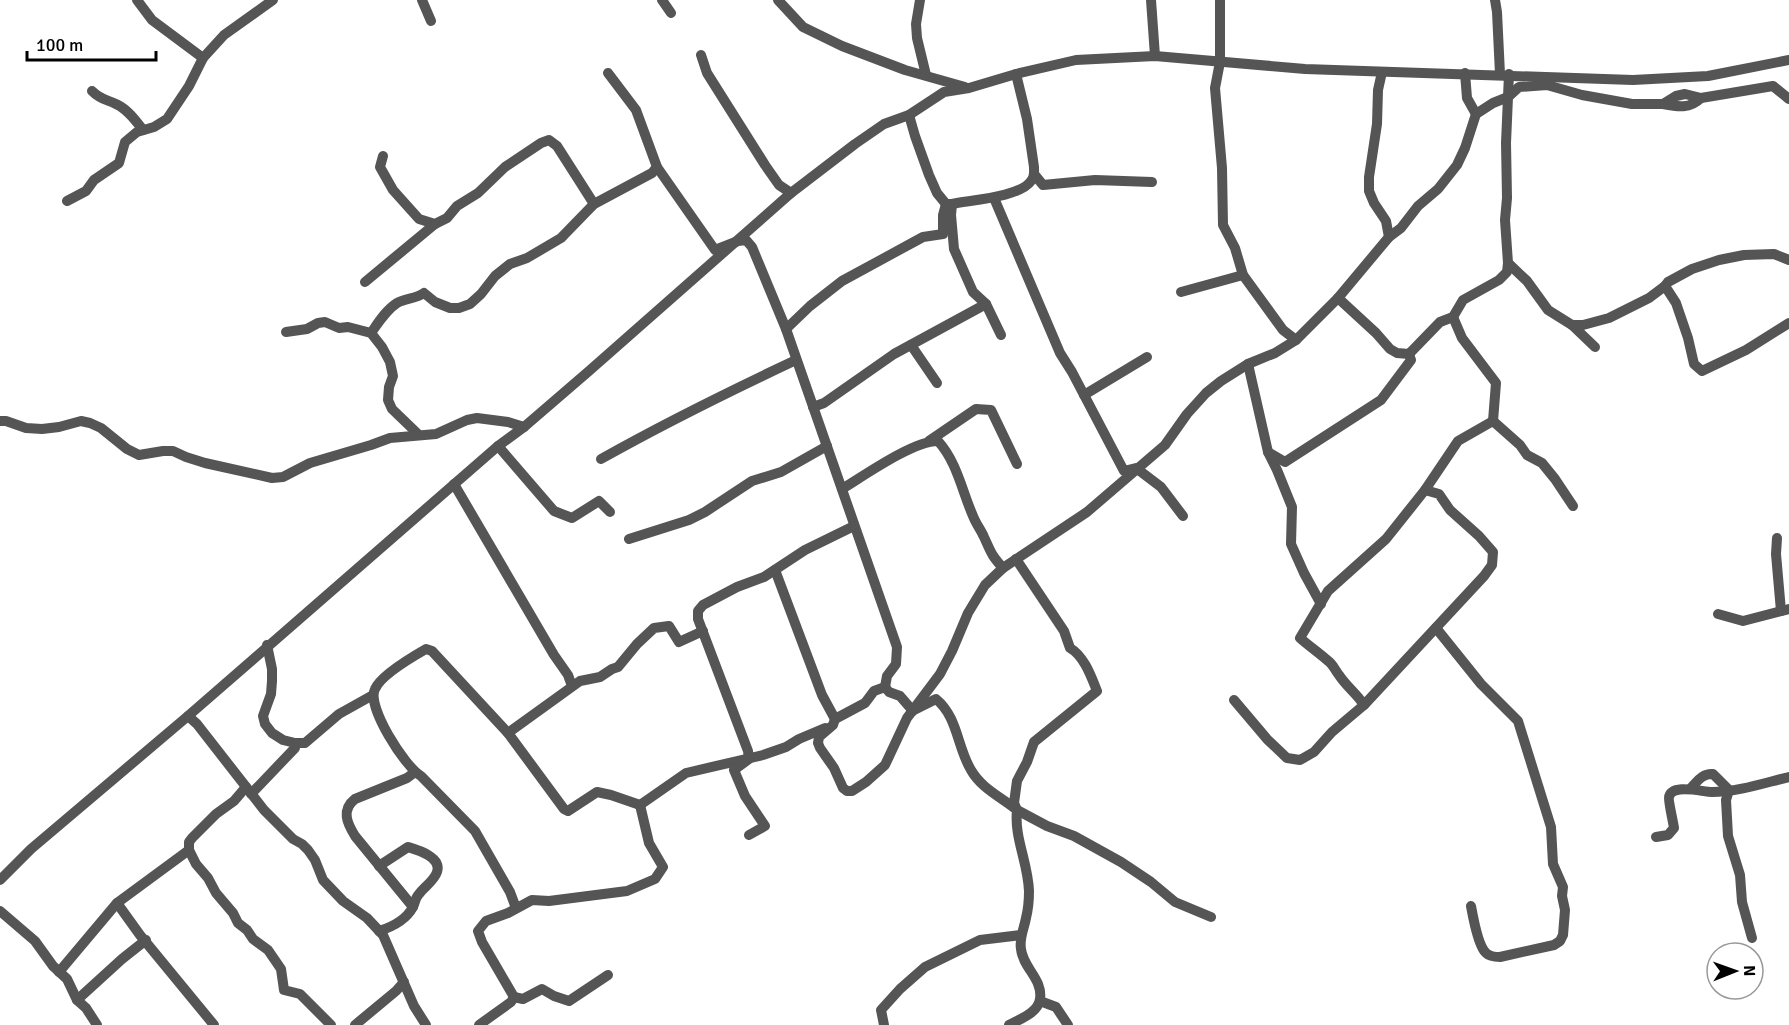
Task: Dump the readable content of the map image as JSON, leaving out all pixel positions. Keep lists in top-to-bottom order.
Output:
{
  "scale_bar": "100 m",
  "north": "right"
}
